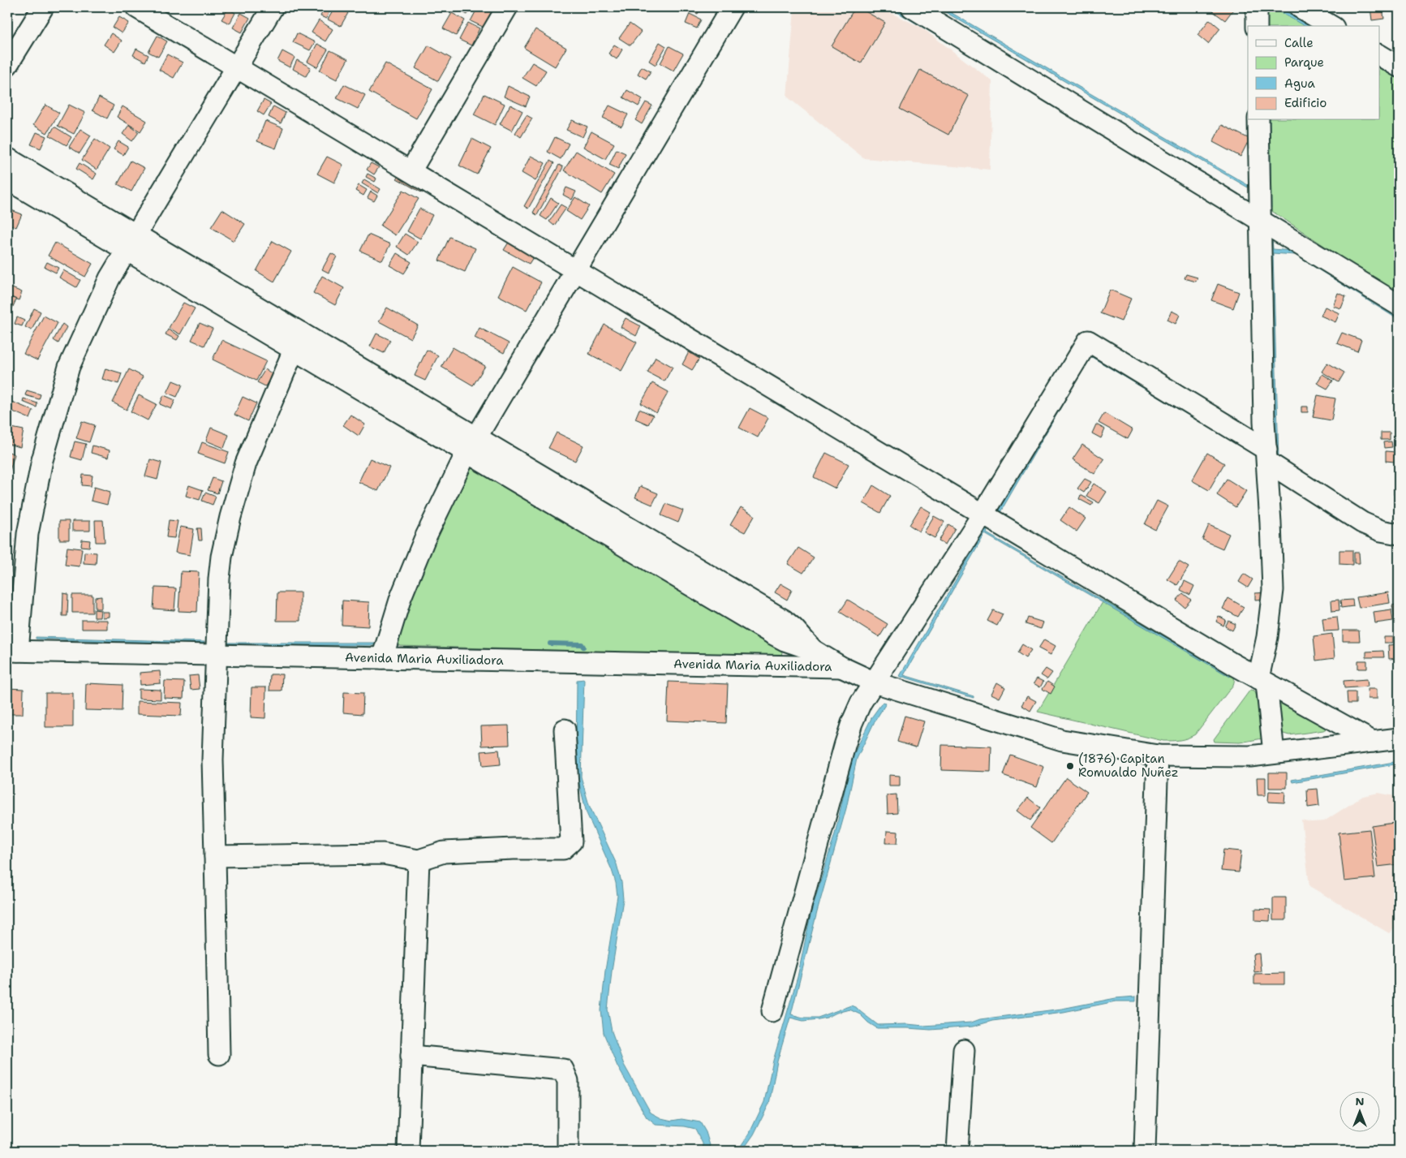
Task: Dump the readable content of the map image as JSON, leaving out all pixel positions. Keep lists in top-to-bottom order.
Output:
{
  "streets": {
    "street": ["Avenida Maria Auxiliadora"]
  },
  "places": ["(1876) Capitan Romualdo Nuñez"],
  "legend": [
    "Calle",
    "Parque",
    "Agua",
    "Edificio"
  ],
  "north": "top"
}
